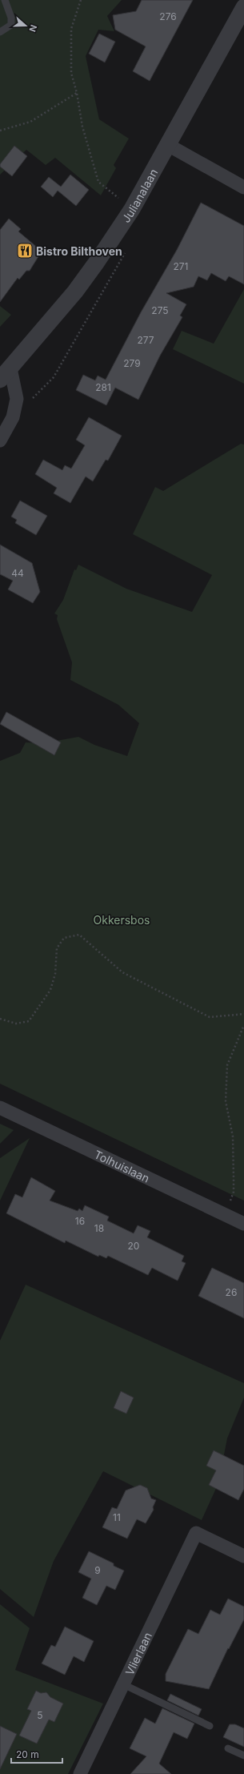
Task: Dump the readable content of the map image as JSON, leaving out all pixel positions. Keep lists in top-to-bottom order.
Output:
{
  "streets": {
    "street": ["Julianalaan", "Tolhuislaan", "Vlierlaan"]
  },
  "parks": ["Okkersbos"],
  "places": {
    "restaurant": ["Bistro Bilthoven"]
  },
  "house_numbers": [
    "276",
    "271",
    "275",
    "277",
    "279",
    "281",
    "44",
    "16",
    "18",
    "20",
    "26",
    "11",
    "9",
    "5"
  ],
  "scale_bar": "20 m",
  "north": "right"
}
